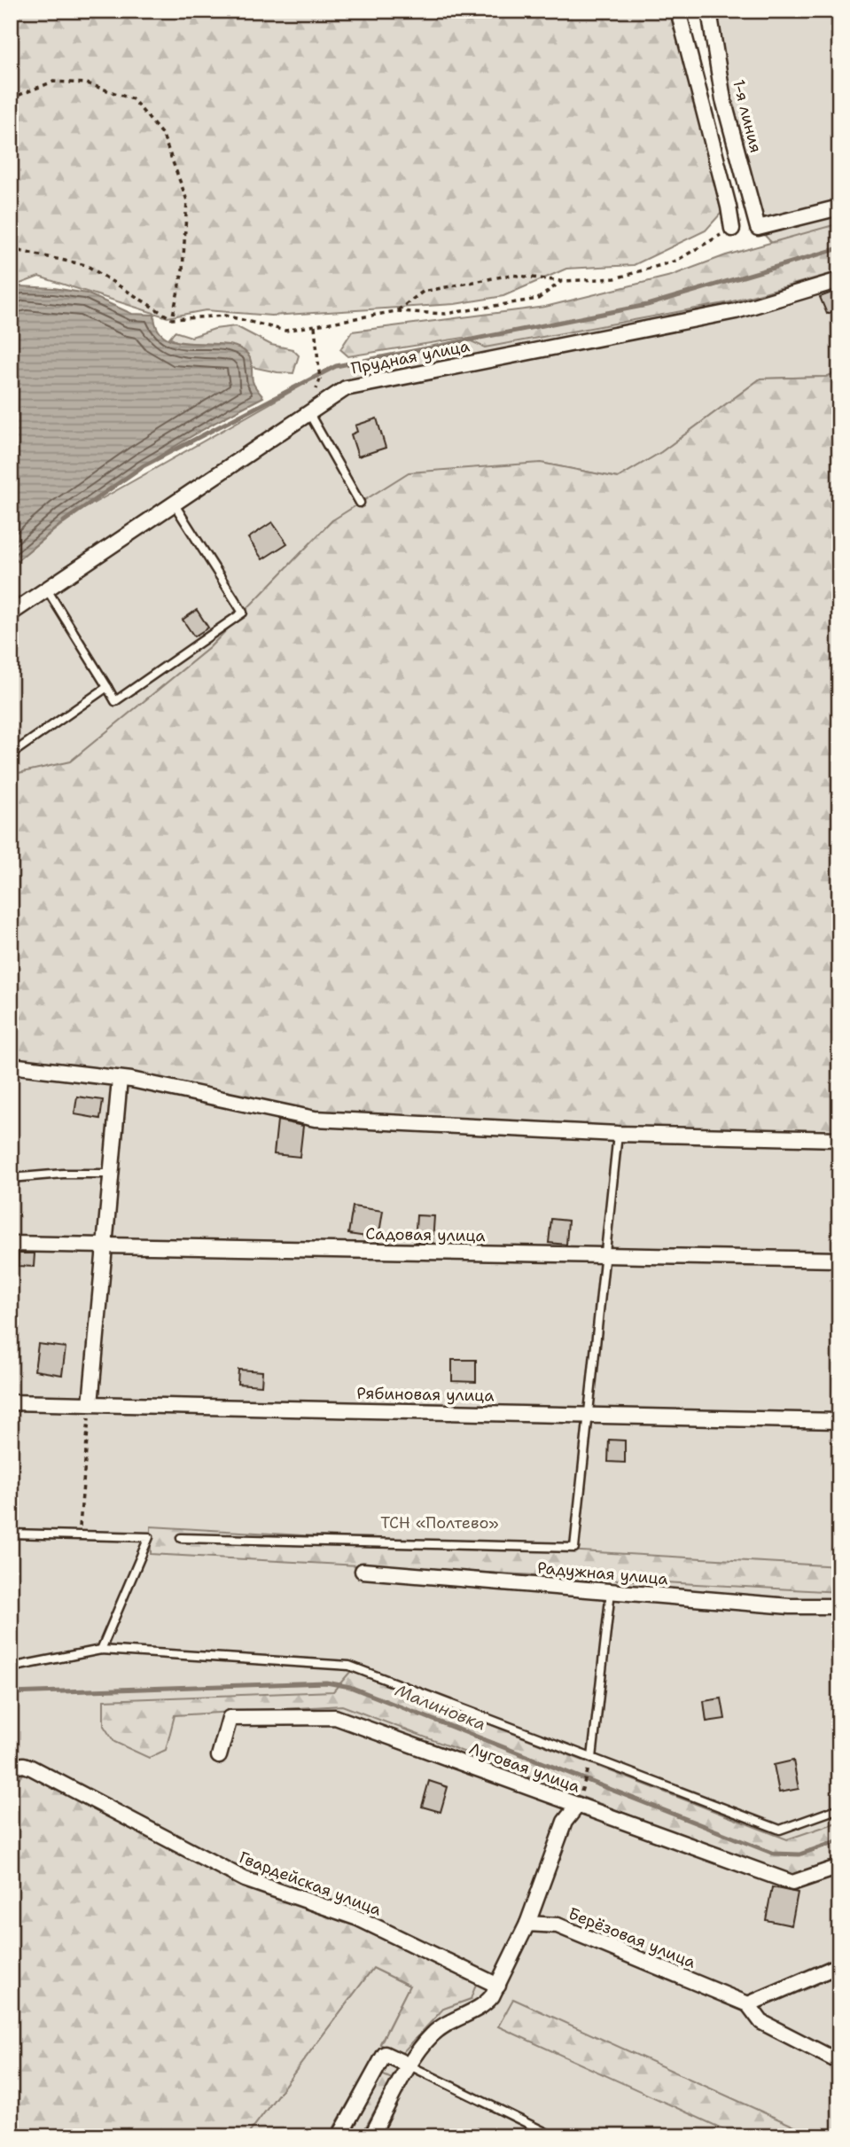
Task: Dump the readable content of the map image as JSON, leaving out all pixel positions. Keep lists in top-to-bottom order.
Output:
{
  "streets": {
    "street": [
      "1-я линия",
      "Прудная улица",
      "Садовая улица",
      "Рябиновая улица",
      "Радужная улица",
      "Луговая улица",
      "Гвардейская улица",
      "Берёзовая улица"
    ]
  },
  "water": ["Малиновка"],
  "parks": ["ТСН «Полтево»"]
}
